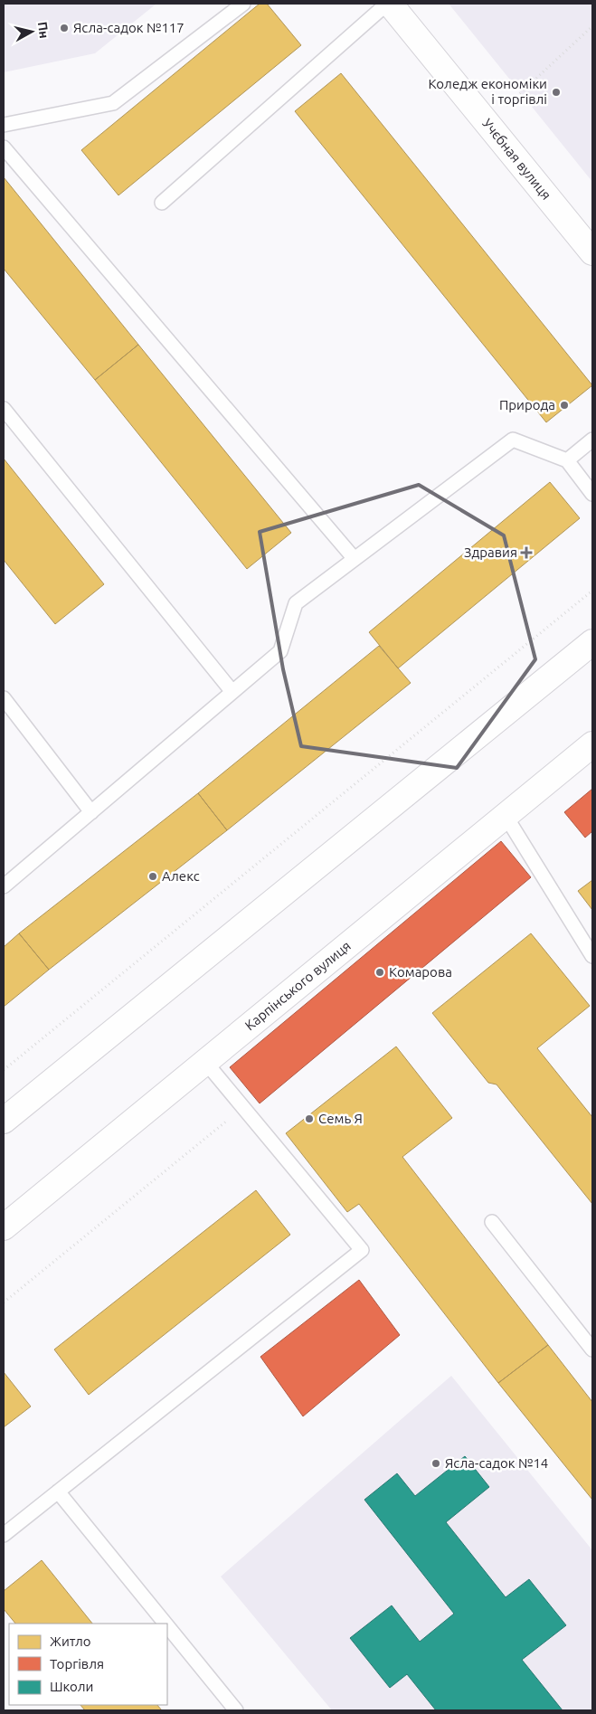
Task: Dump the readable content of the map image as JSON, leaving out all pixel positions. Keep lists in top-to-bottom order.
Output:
{
  "streets": {
    "street": ["Учєбная вулиця", "Карпінського вулиця"]
  },
  "places": {
    "other": [
      "Ясла-садок №117",
      "Коледж економіки і торгівлі",
      "Природа",
      "Алекс",
      "Комарова",
      "Семь Я",
      "Ясла-садок №14"
    ],
    "health": ["Здравия"]
  },
  "legend": ["Житло", "Торгівля", "Школи"],
  "north": "right"
}
